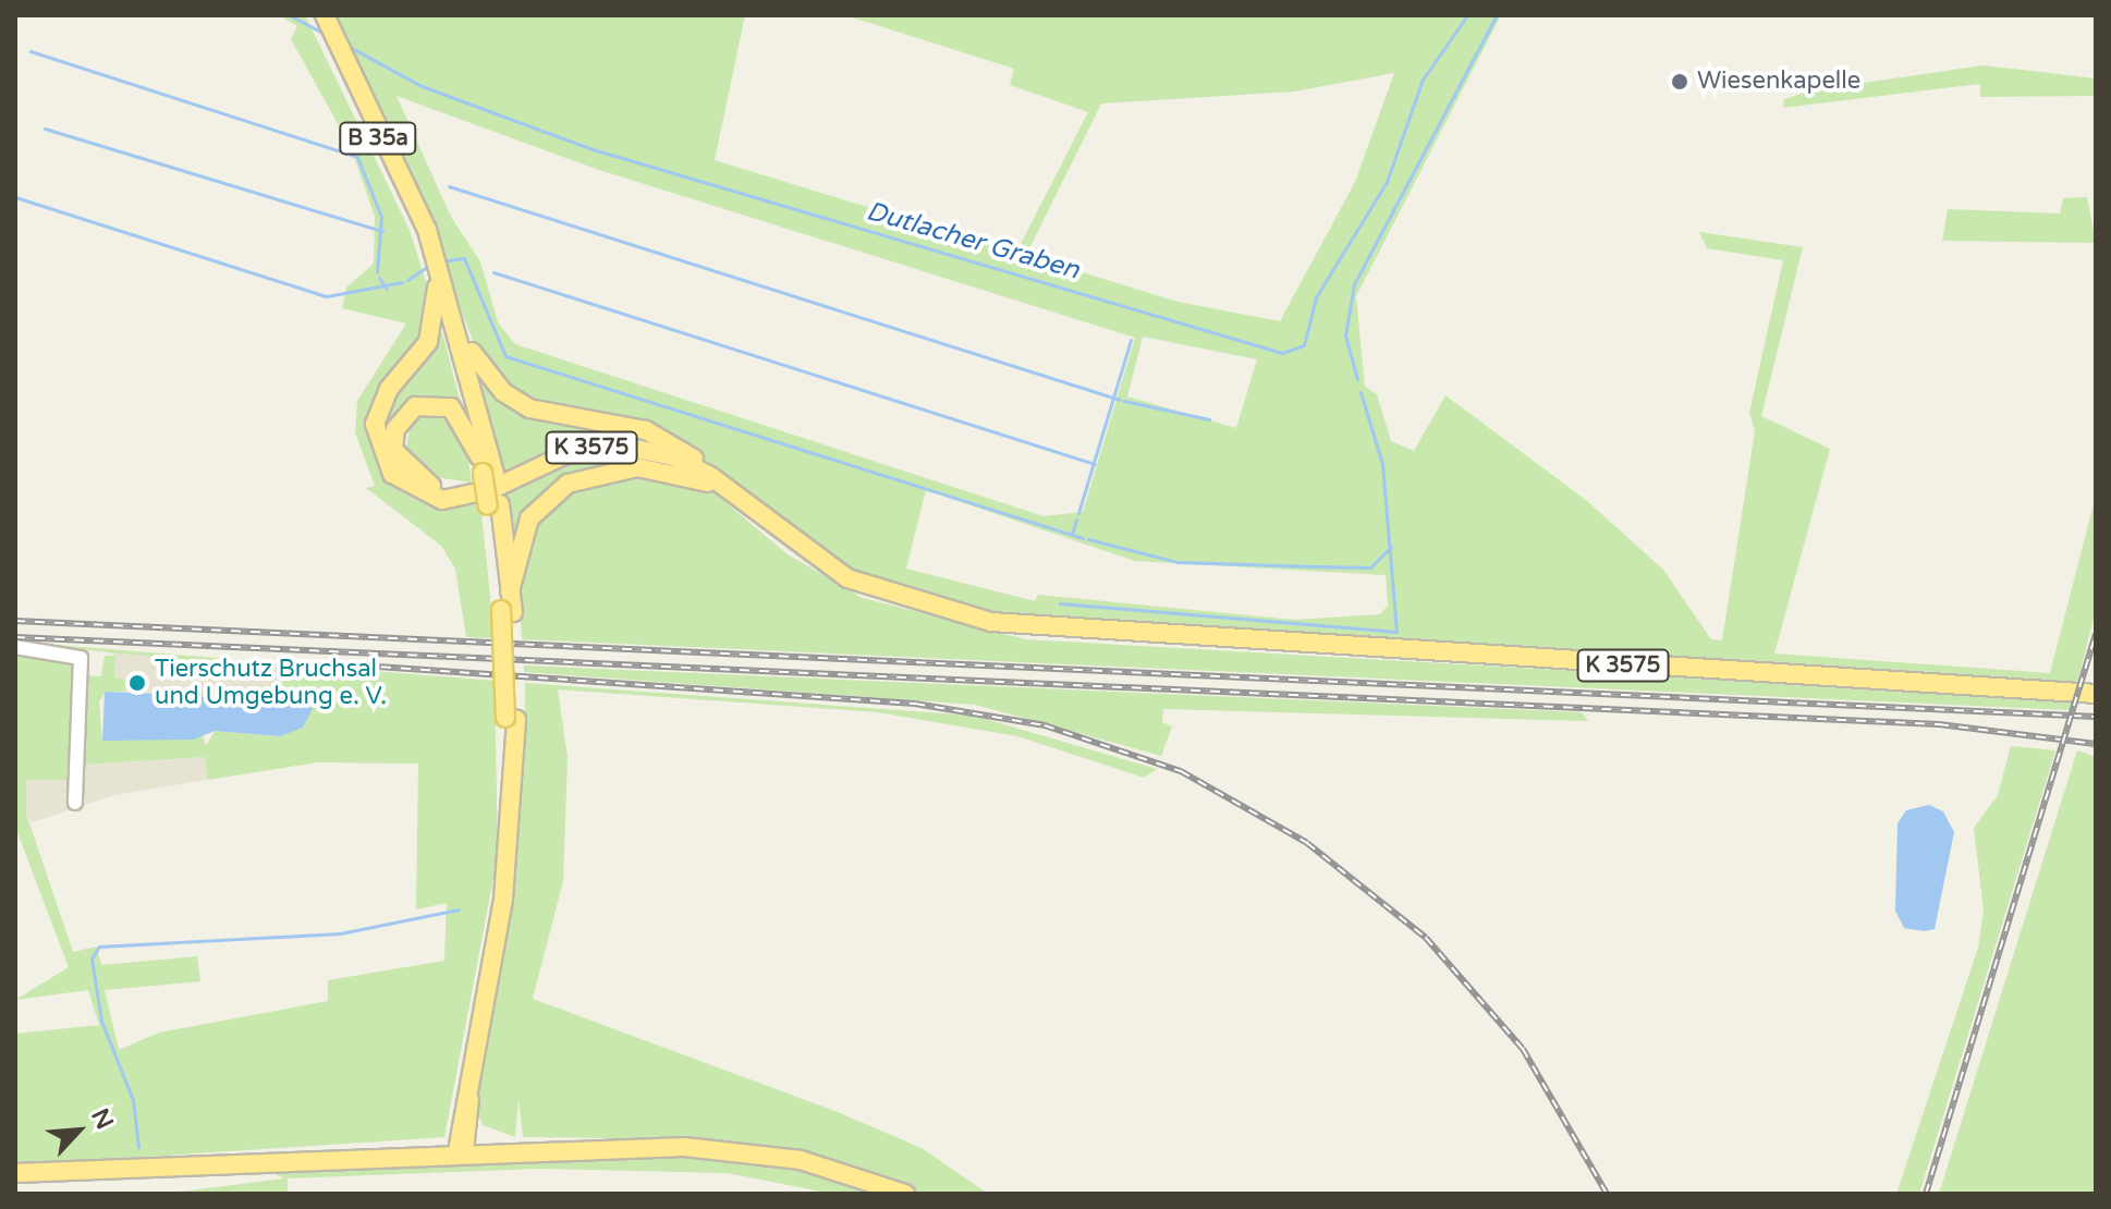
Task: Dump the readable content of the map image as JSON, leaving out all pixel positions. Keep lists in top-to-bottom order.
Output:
{
  "streets": {
    "main road": ["B 35a", "K 3575"]
  },
  "crossings": [
    ["B 35a", "K 3575"]
  ],
  "water": ["Dutlacher Graben"],
  "places": ["Wiesenkapelle", "Tierschutz Bruchsal und Umgebung e. V."],
  "north": "top right"
}
